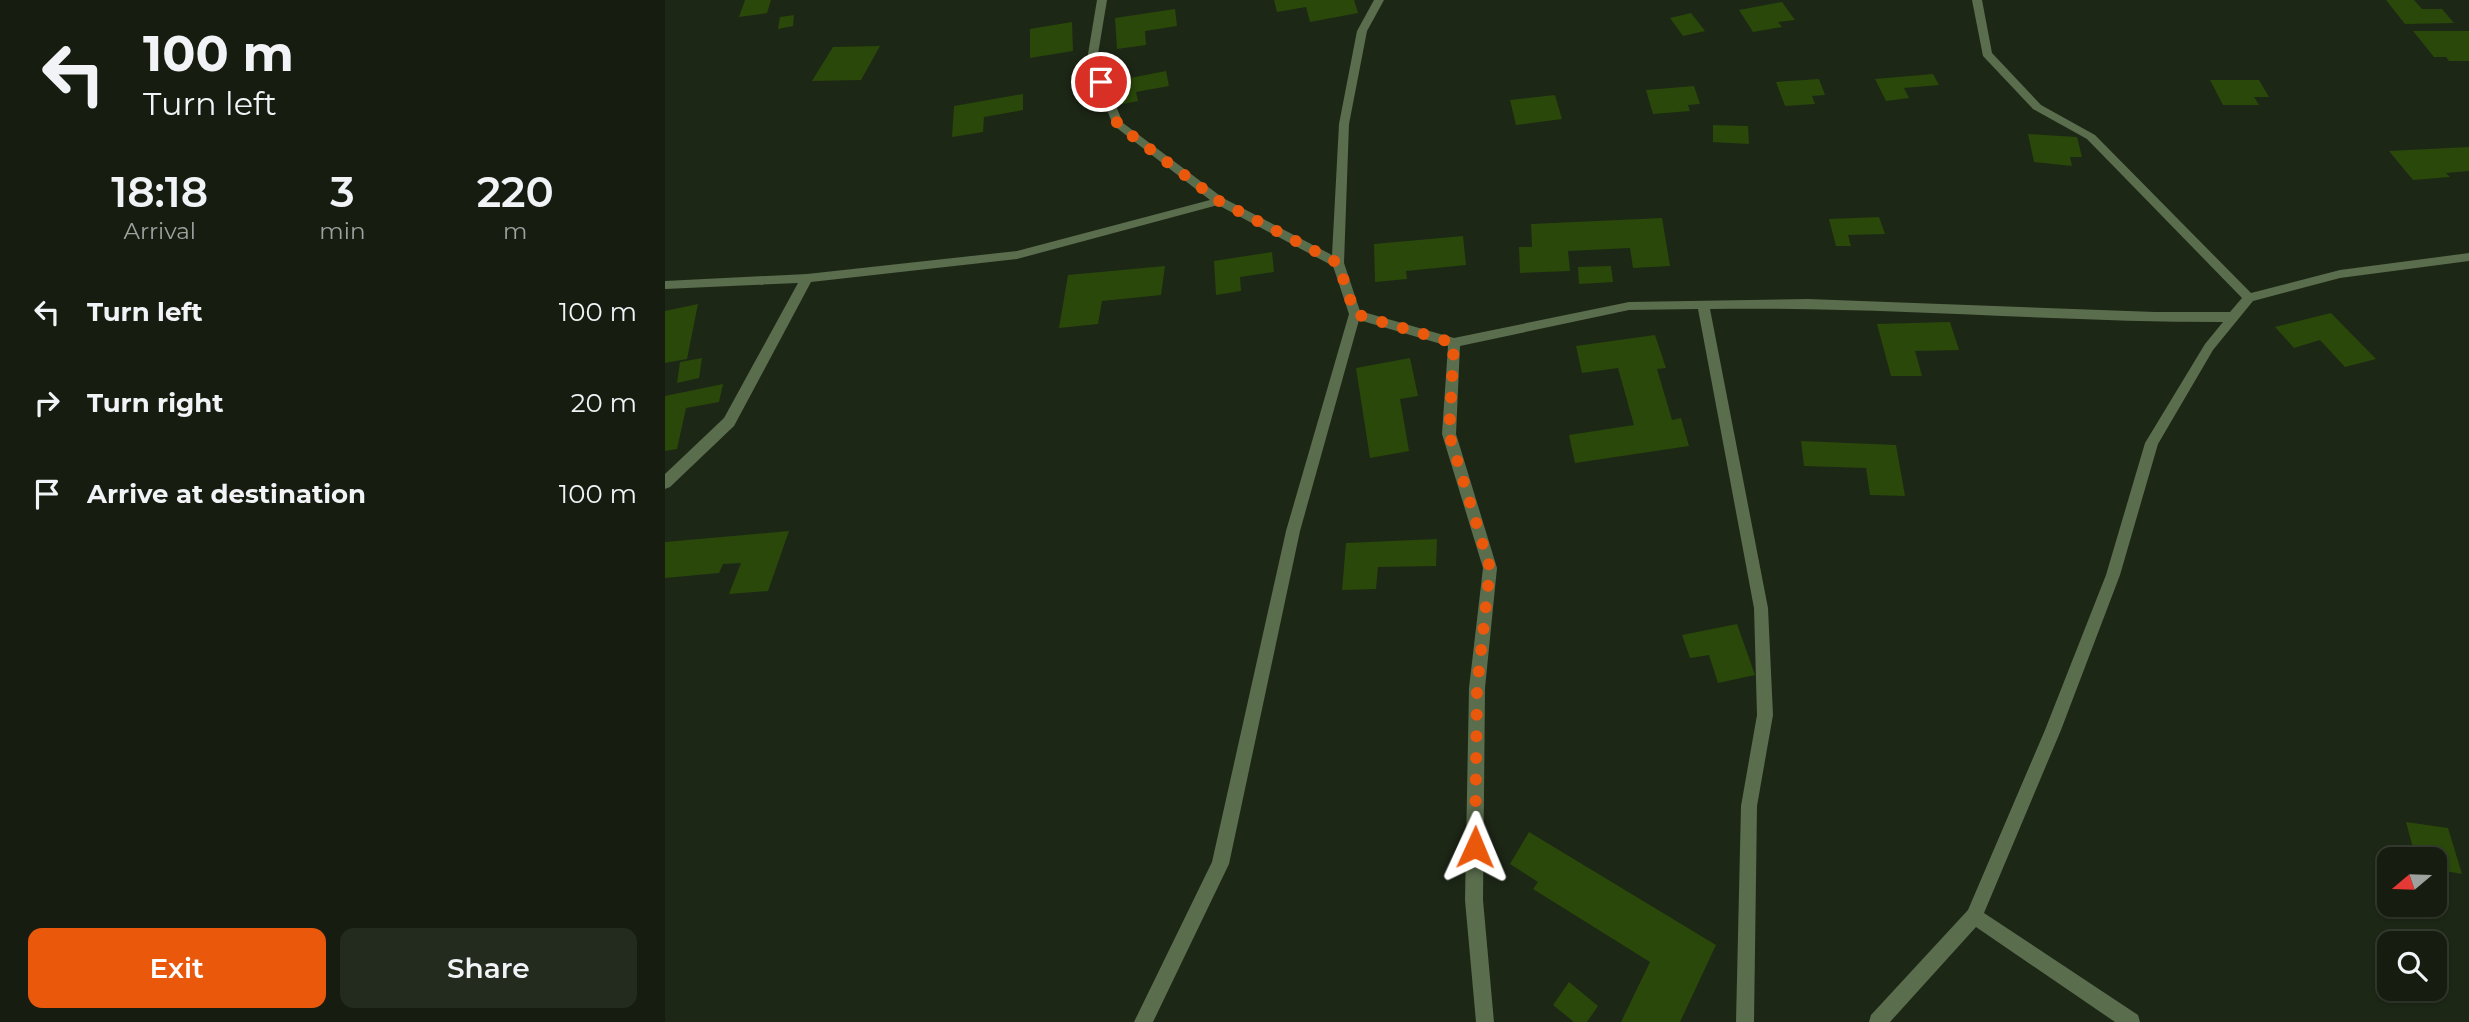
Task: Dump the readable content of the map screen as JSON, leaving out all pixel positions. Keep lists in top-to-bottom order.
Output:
{
  "north": "left",
  "page": {
    "turn": ["100 m", "Turn left"],
    "eta": [
      "18:18",
      "Arrival",
      "3",
      "min",
      "220",
      "m"
    ],
    "list": [
      {
        "name": "Turn left",
        "value": "100 m"
      },
      {
        "name": "Turn right",
        "value": "20 m"
      },
      {
        "name": "Arrive at destination",
        "value": "100 m"
      }
    ],
    "buttons": ["Exit", "Share"]
  }
}
